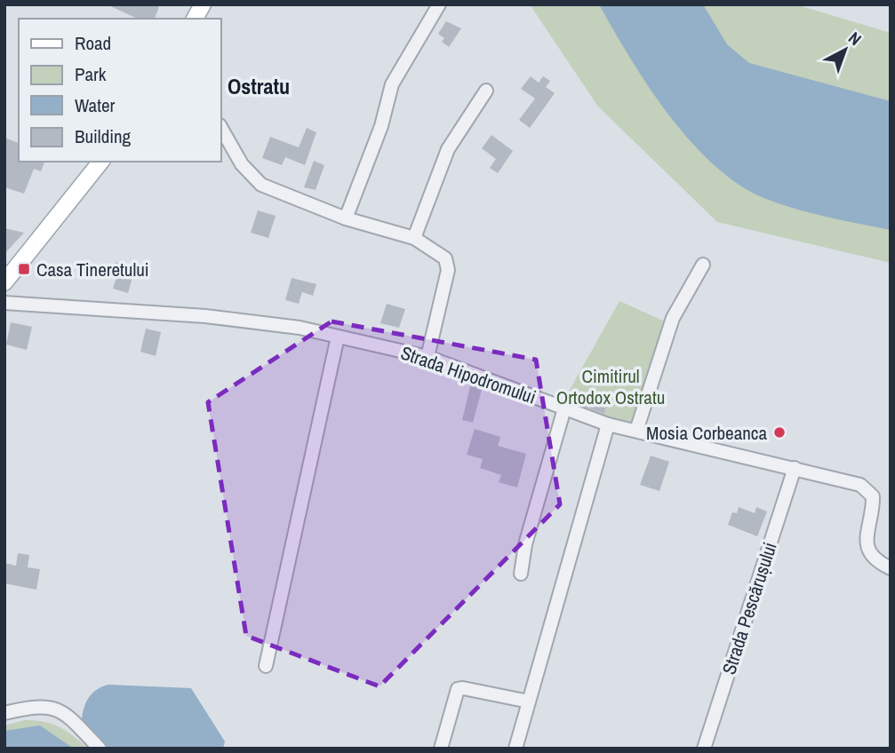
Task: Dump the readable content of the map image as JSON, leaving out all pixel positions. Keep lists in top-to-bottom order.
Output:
{
  "streets": {
    "street": ["Strada Hipodromului", "Strada Pescărușului"]
  },
  "crossings": [
    ["Strada Hipodromului", "Strada Pescărușului"]
  ],
  "districts": ["Ostratu"],
  "parks": ["Cimitirul Ortodox Ostratu"],
  "places": {
    "transit": ["Casa Tineretului"],
    "other": ["Mosia Corbeanca"]
  },
  "legend": [
    "Road",
    "Park",
    "Water",
    "Building"
  ],
  "north": "top right"
}
